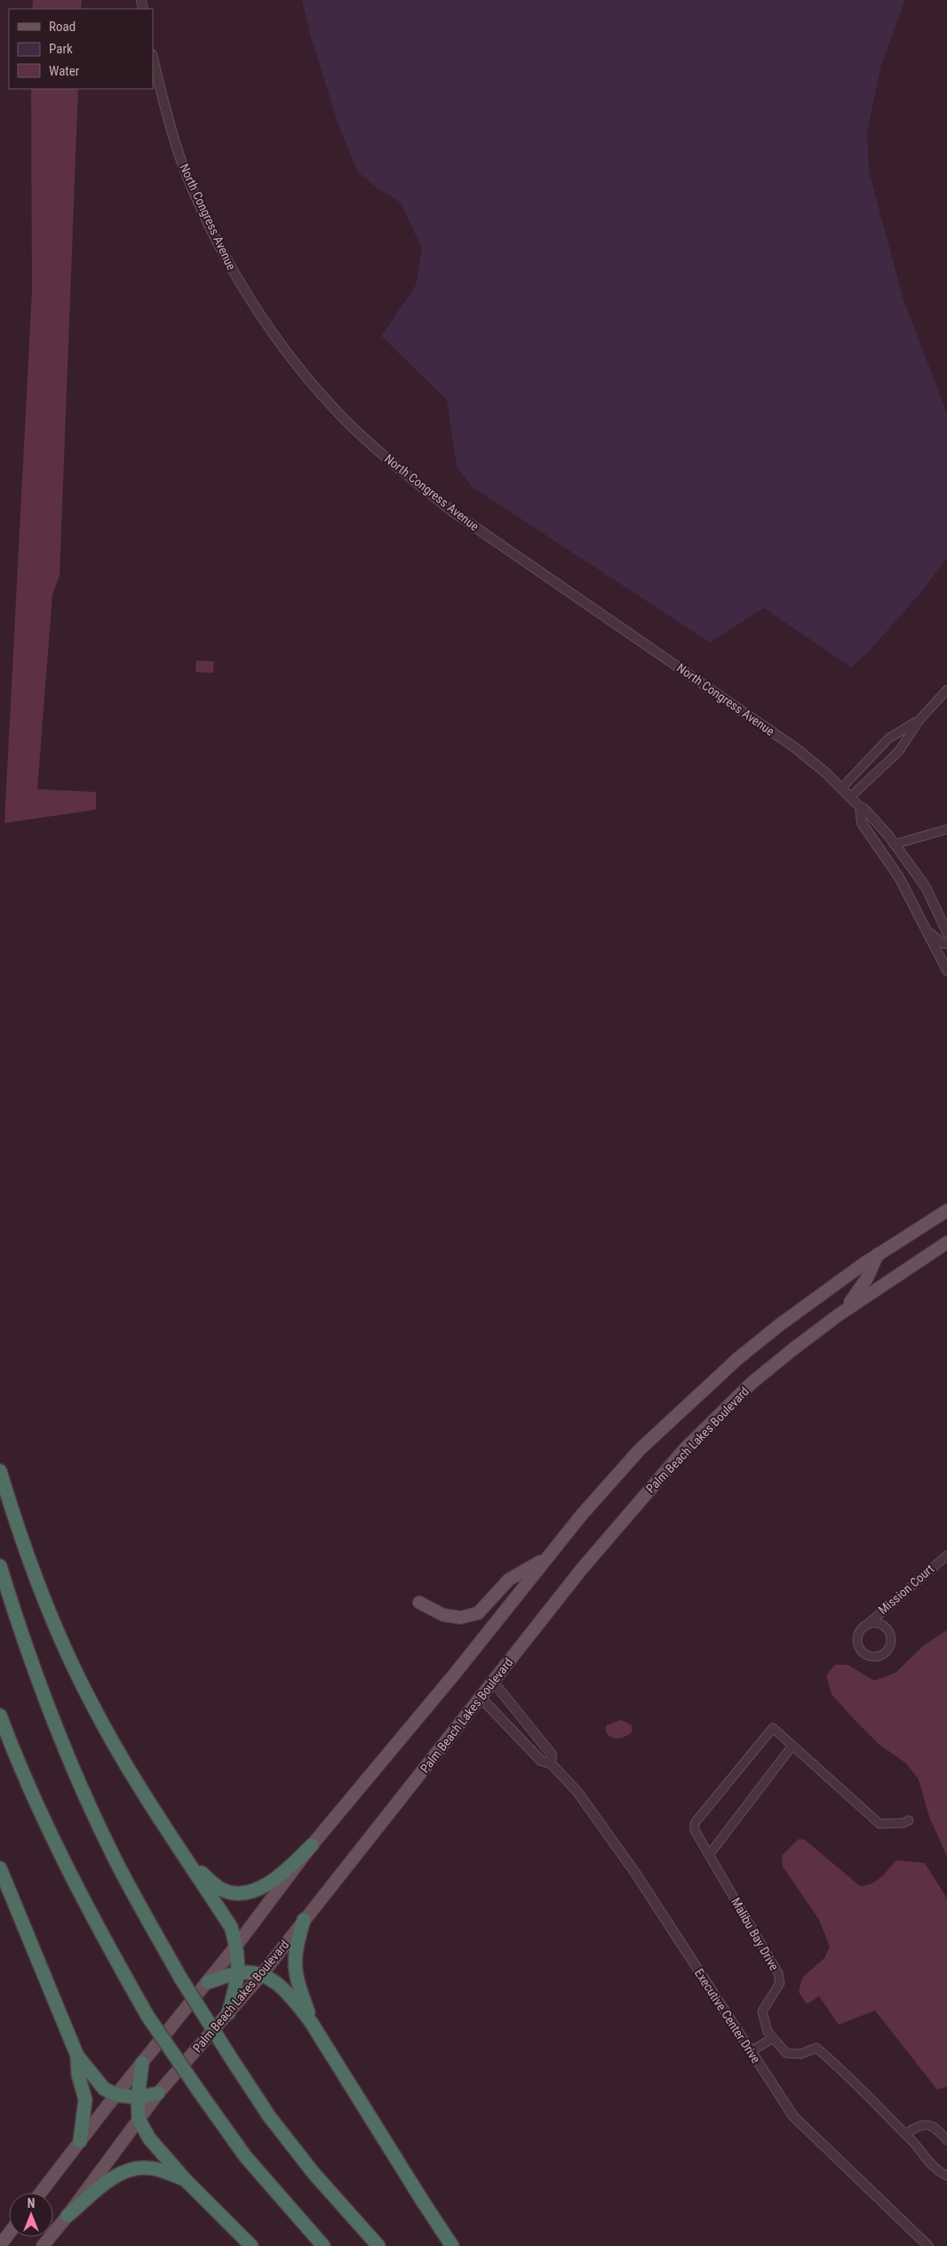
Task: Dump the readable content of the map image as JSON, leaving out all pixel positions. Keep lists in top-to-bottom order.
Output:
{
  "streets": {
    "main road": ["Palm Beach Lakes Boulevard"],
    "street": [
      "North Congress Avenue",
      "Mission Court",
      "Malibu Bay Drive",
      "Executive Center Drive"
    ]
  },
  "crossings": [
    ["Palm Beach Lakes Boulevard", "Executive Center Drive"]
  ],
  "legend": ["Road", "Park", "Water"],
  "north": "top"
}
